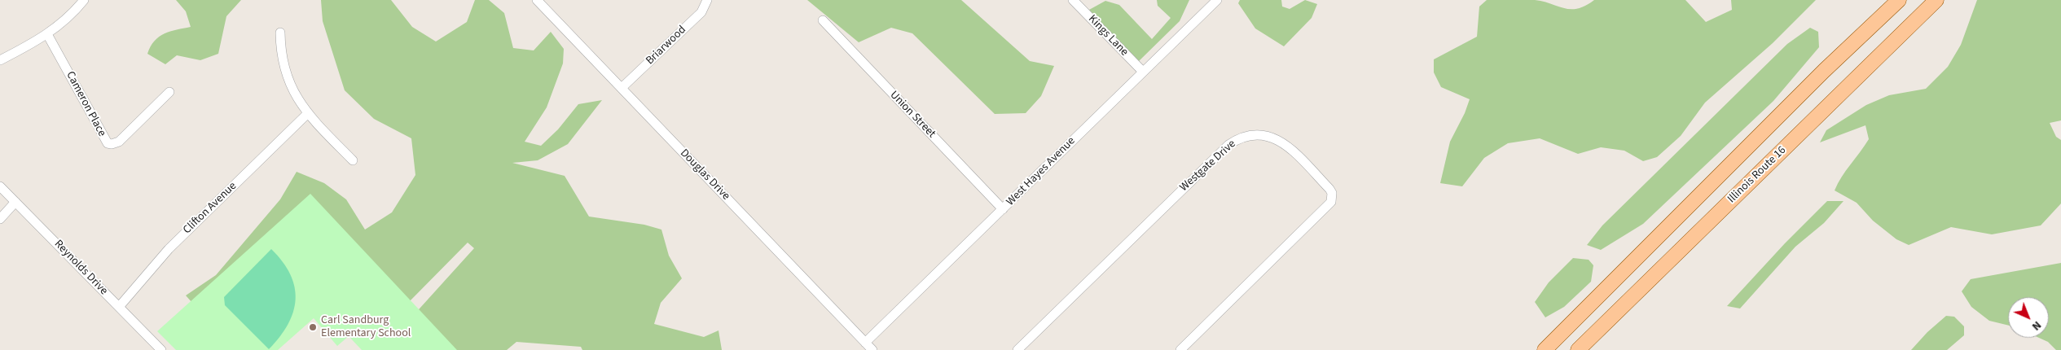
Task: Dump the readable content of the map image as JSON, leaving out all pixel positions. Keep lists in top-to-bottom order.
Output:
{
  "streets": {
    "main road": ["Illinois Route 16"],
    "street": [
      "Kings Lane",
      "Briarwood",
      "Cameron Place",
      "Union Street",
      "Westgate Drive",
      "West Hayes Avenue",
      "Douglas Drive",
      "Clifton Avenue",
      "Reynolds Drive"
    ]
  },
  "crossings": [
    ["Kings Lane", "West Hayes Avenue"],
    ["Briarwood", "Douglas Drive"],
    ["Union Street", "West Hayes Avenue"],
    ["West Hayes Avenue", "Douglas Drive"],
    ["Clifton Avenue", "Reynolds Drive"]
  ],
  "places": ["Carl Sandburg Elementary School"],
  "north": "bottom right"
}
